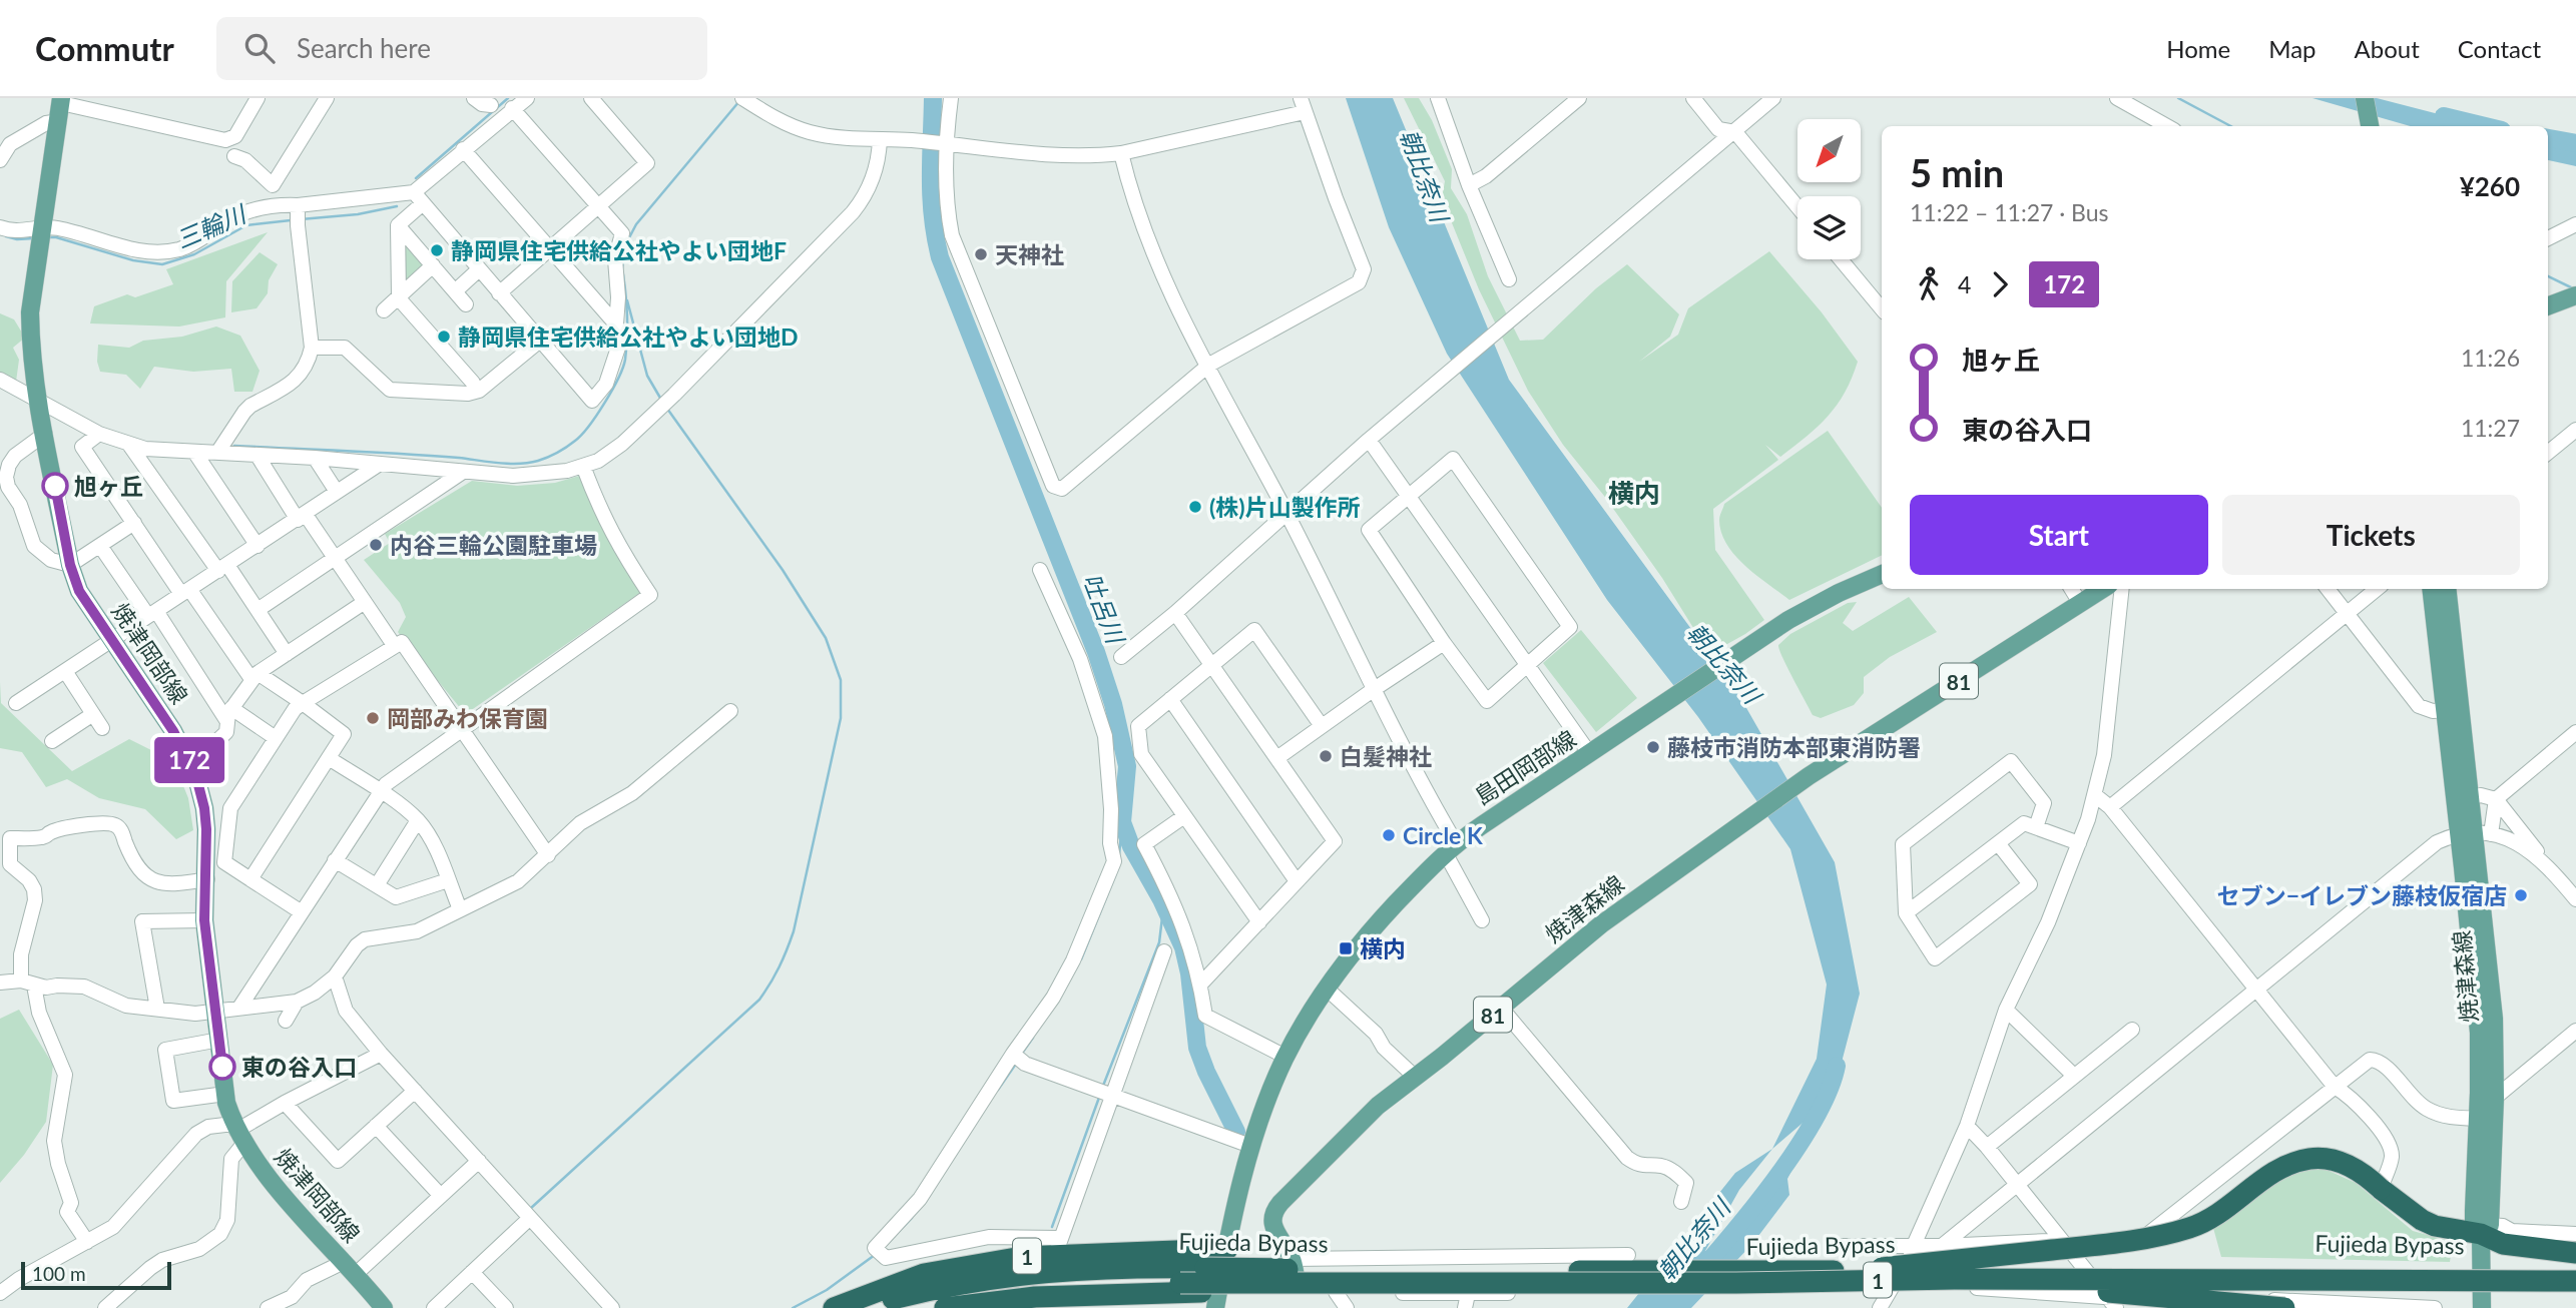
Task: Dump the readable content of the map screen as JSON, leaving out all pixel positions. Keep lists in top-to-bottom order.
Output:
{
  "streets": {
    "highway": ["Fujieda Bypass", "1"],
    "main road": [
      "焼津岡部線",
      "81",
      "島田岡部線",
      "焼津森線"
    ]
  },
  "crossings": [
    ["島田岡部線", "1"],
    ["Fujieda Bypass", "1"]
  ],
  "districts": ["横内"],
  "water": ["朝比奈川", "三輪川", "吐呂川"],
  "places": {
    "other": [
      "静岡県住宅供給公社やよい団地F",
      "天神社",
      "静岡県住宅供給公社やよい団地D",
      "旭ヶ丘",
      "(株)片山製作所",
      "内谷三輪公園駐車場",
      "岡部みわ保育園",
      "藤枝市消防本部東消防署",
      "白髪神社",
      "Circle K",
      "セブン−イレブン藤枝仮宿店",
      "東の谷入口"
    ],
    "transit": ["横内"]
  },
  "lines": ["bus line 172"],
  "scale_bar": "100 m",
  "north": "bottom left",
  "page": {
    "header": "Commutr",
    "search": "Search here",
    "nav": [
      "Home",
      "Map",
      "About",
      "Contact"
    ],
    "on_map": "172",
    "heading": ["5 min", "11:22 – 11:27 · Bus", "¥260"],
    "legs": ["4", "172"],
    "list": [
      {
        "name": "旭ヶ丘",
        "value": "11:26"
      },
      {
        "name": "東の谷入口",
        "value": "11:27"
      }
    ],
    "buttons": ["Start", "Tickets"],
    "scale": "100 m"
  }
}
